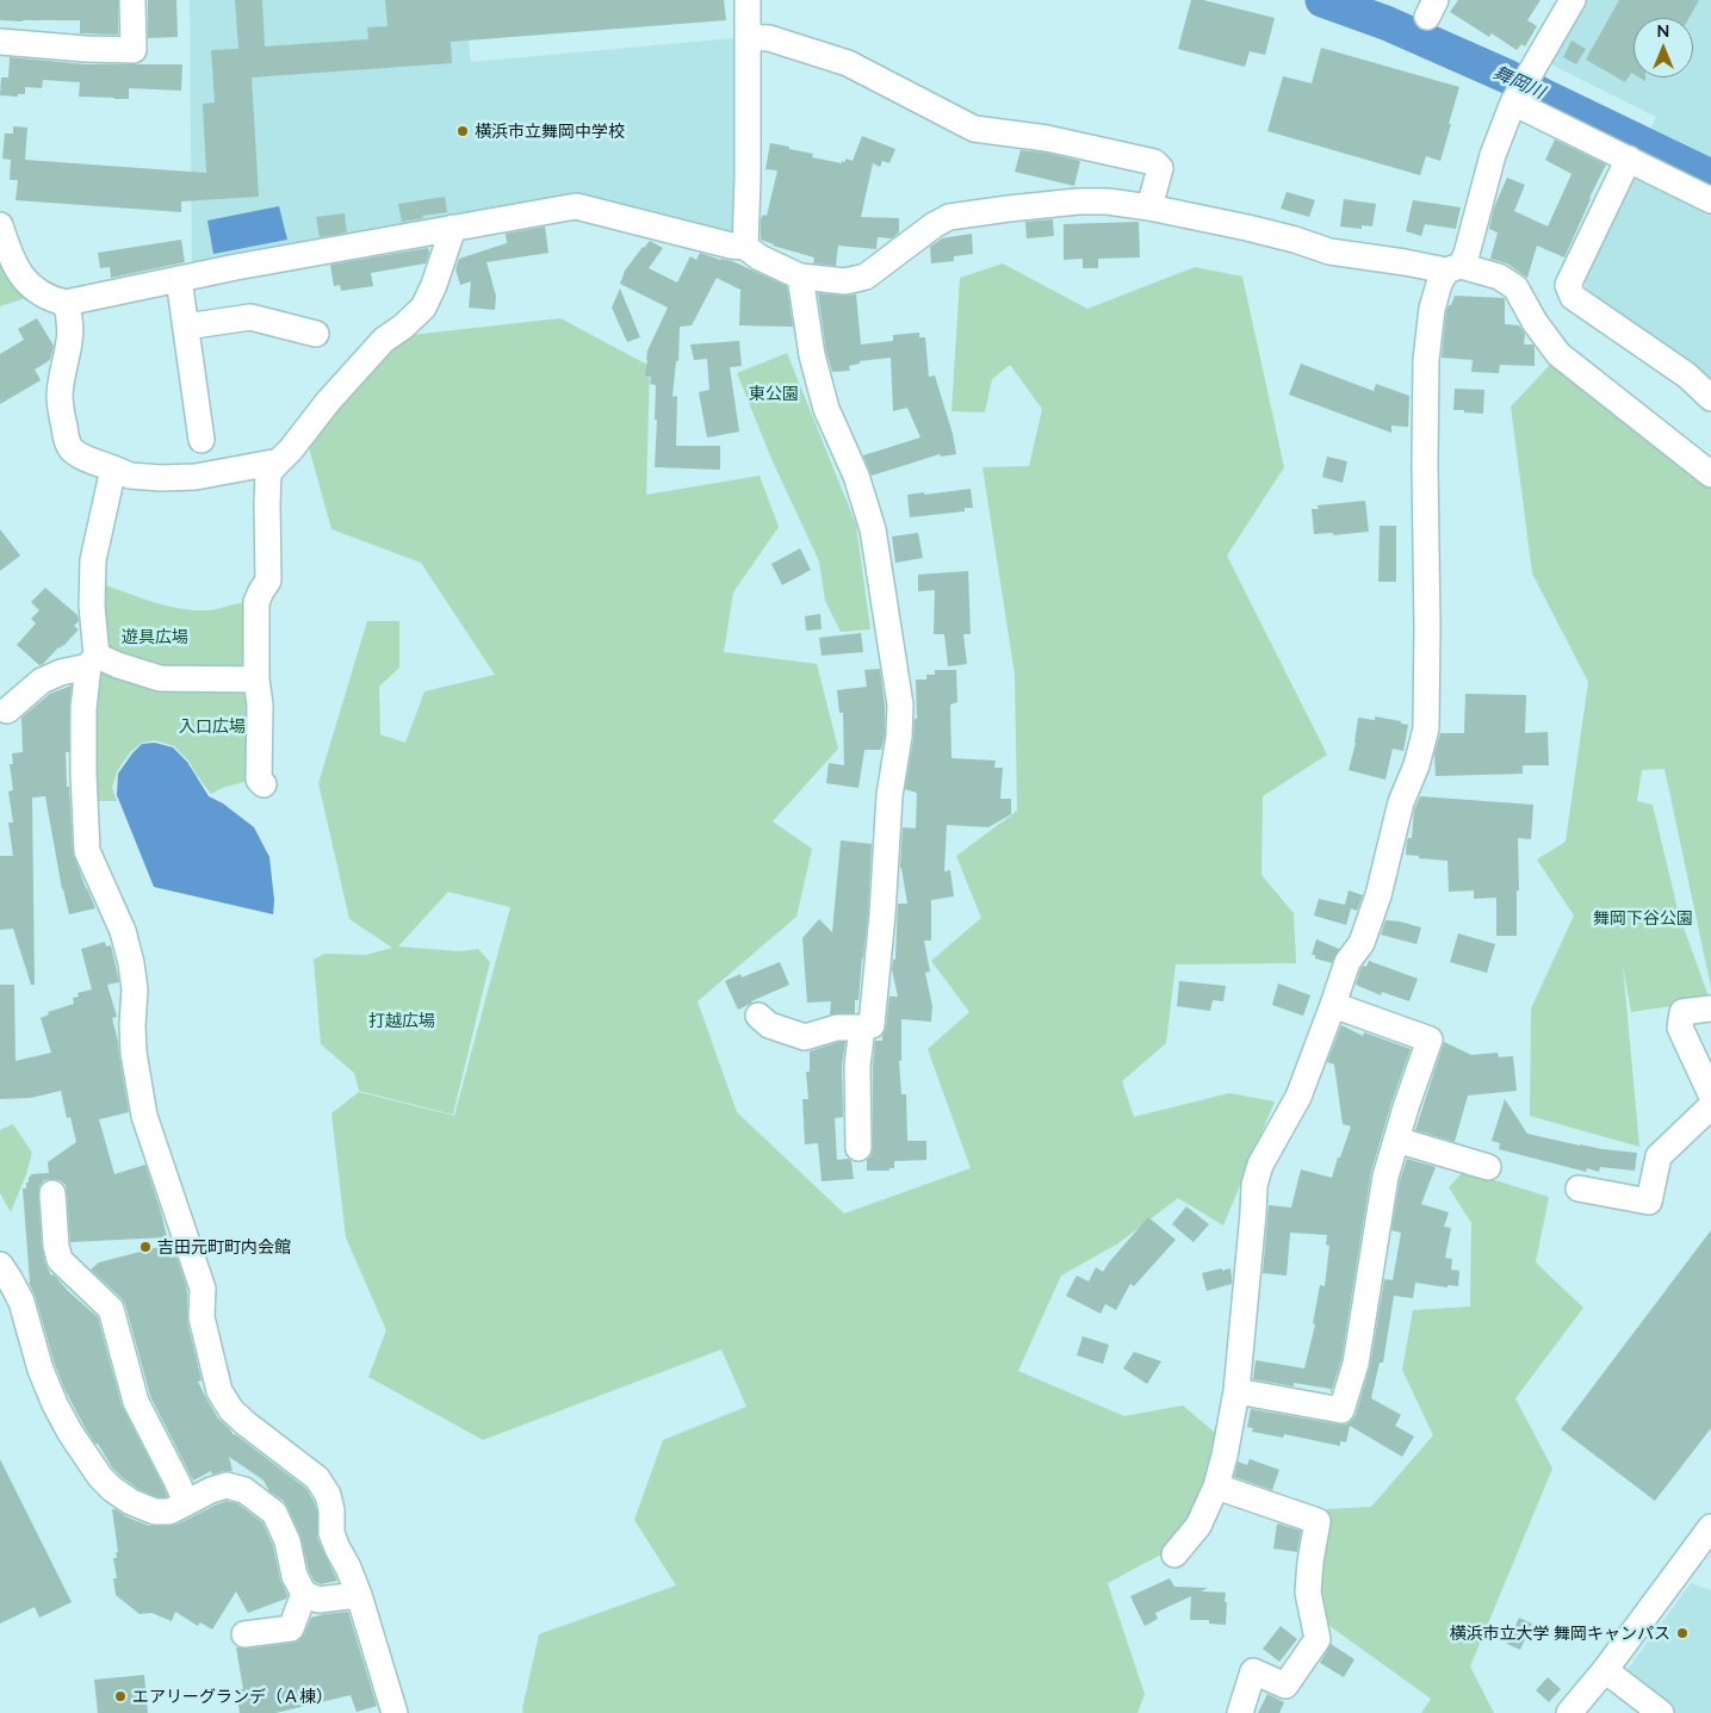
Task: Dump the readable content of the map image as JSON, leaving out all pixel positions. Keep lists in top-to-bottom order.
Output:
{
  "water": ["舞岡川"],
  "parks": [
    "東公園",
    "遊具広場",
    "入口広場",
    "舞岡下谷公園",
    "打越広場"
  ],
  "places": [
    "横浜市立舞岡中学校",
    "吉田元町町内会館",
    "横浜市立大学 舞岡キャンパス",
    "エアリーグランデ（Ａ棟）"
  ],
  "north": "top"
}
